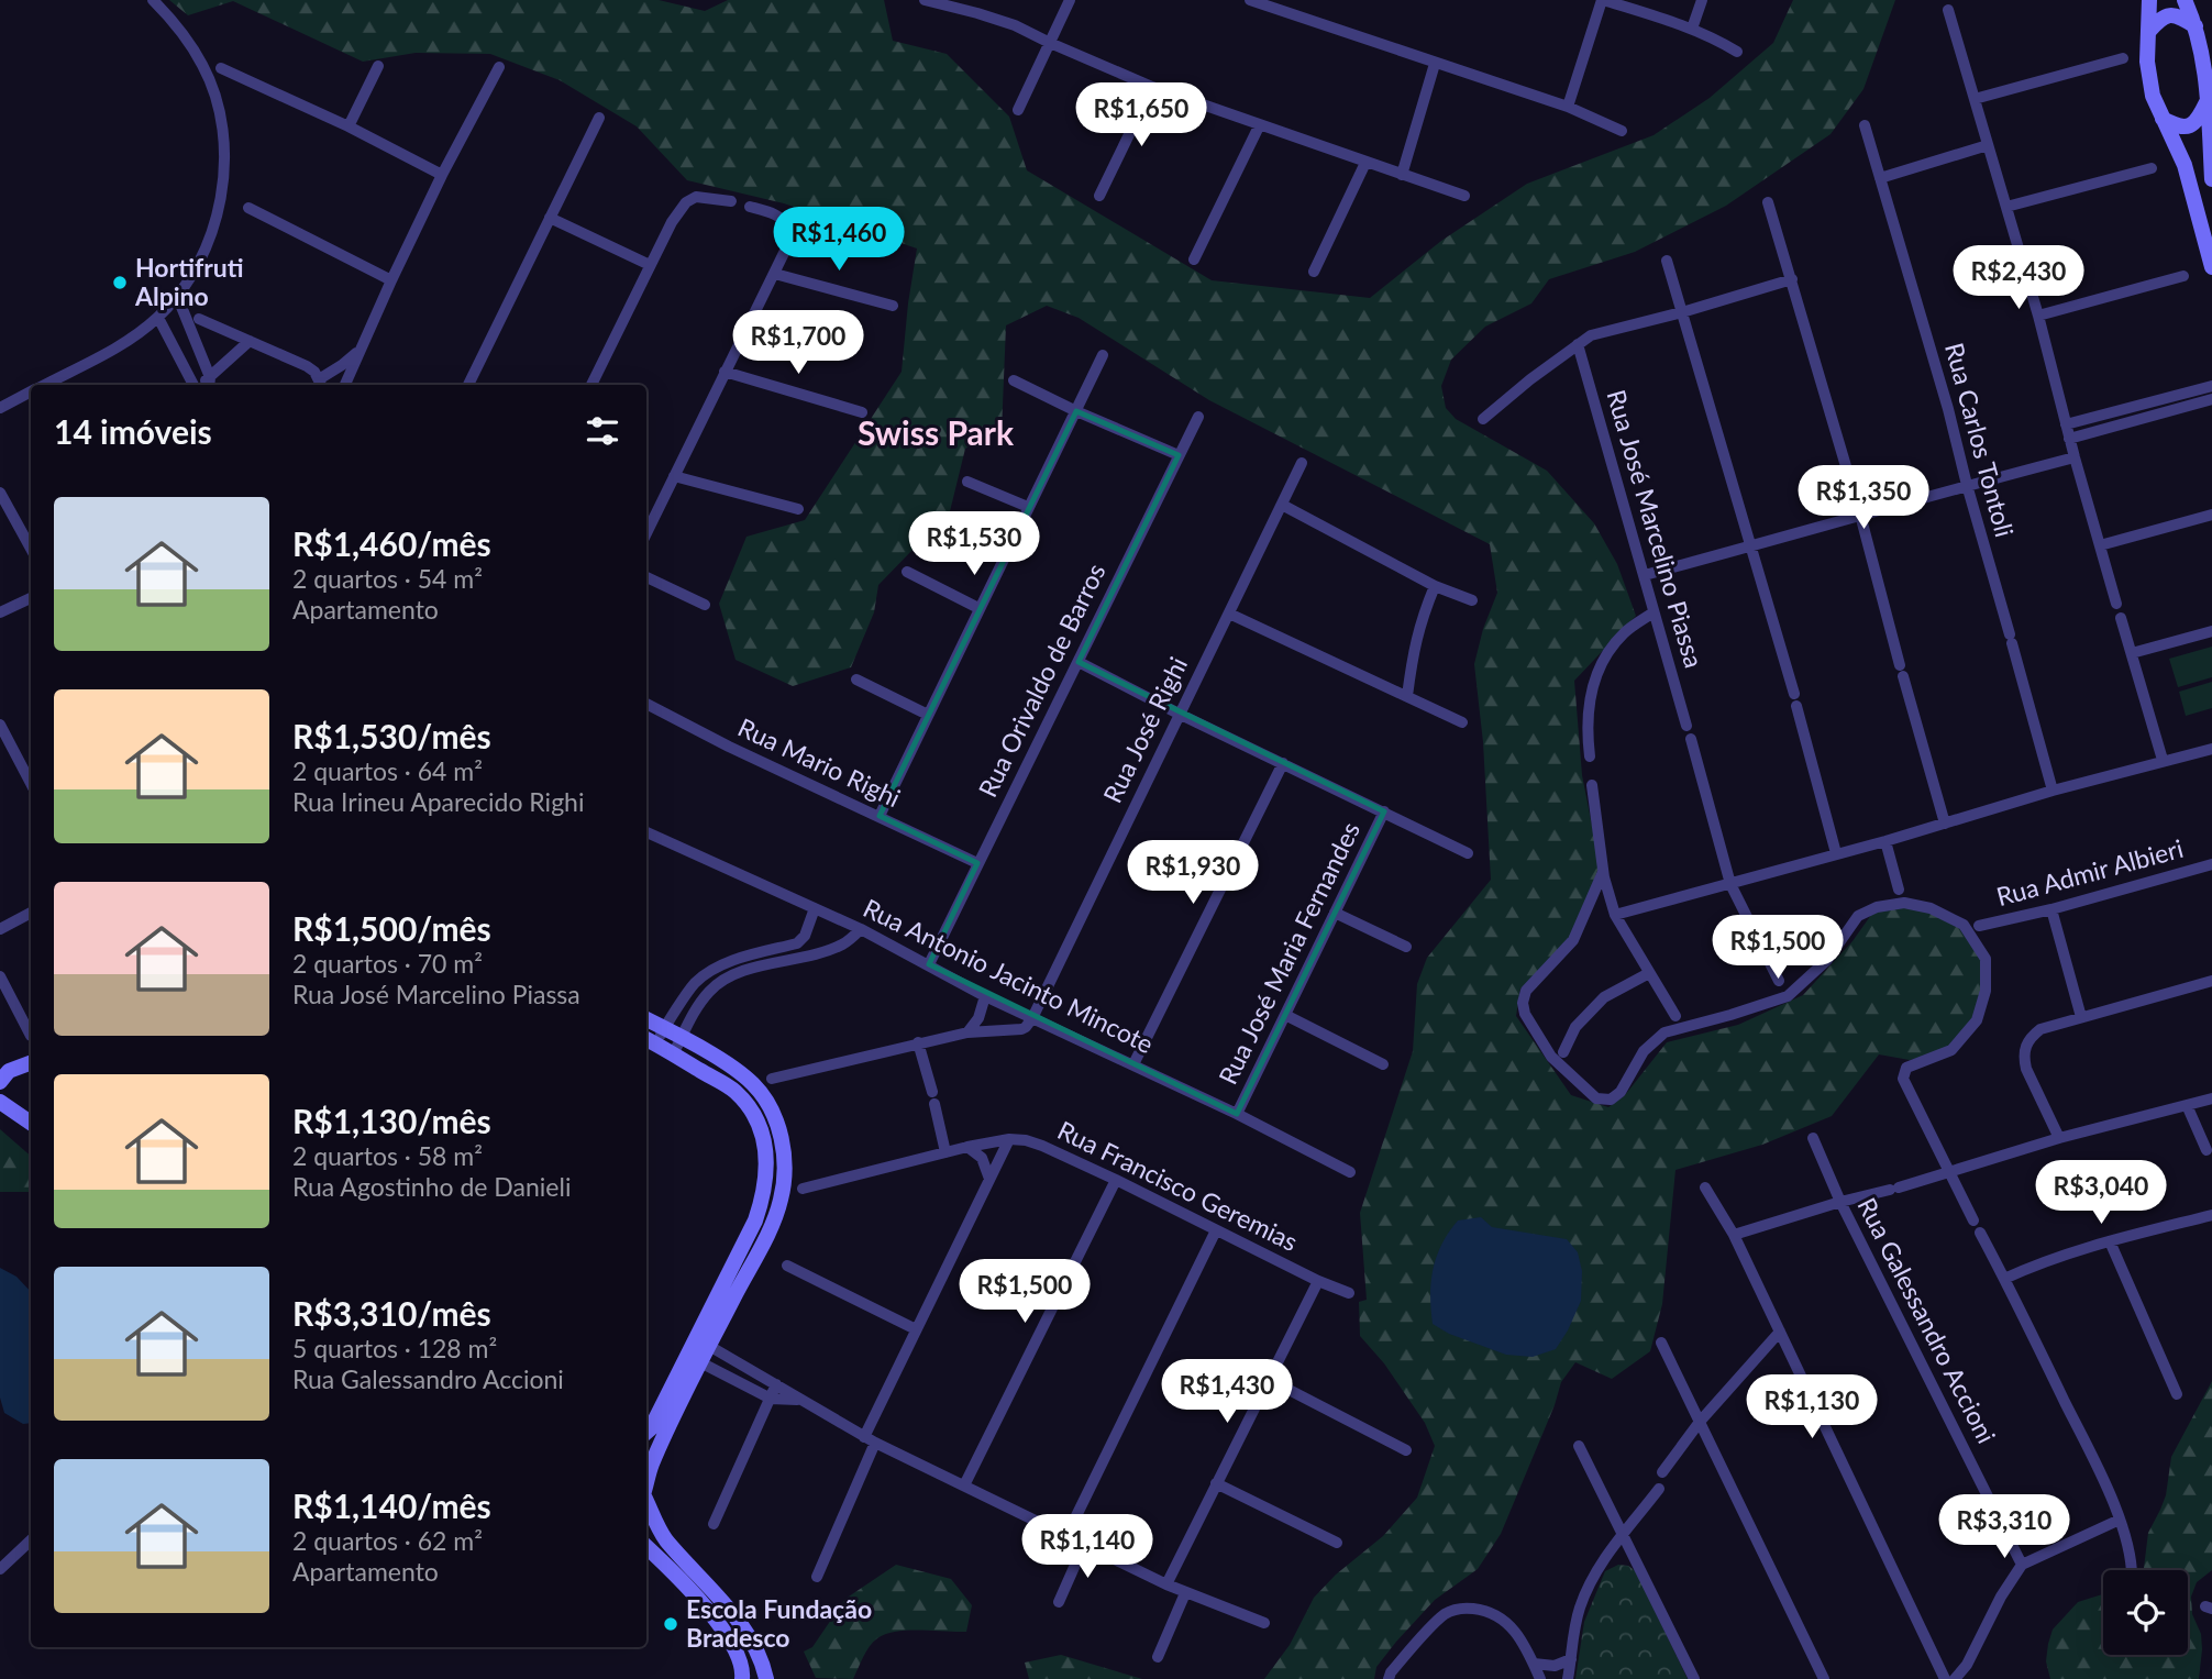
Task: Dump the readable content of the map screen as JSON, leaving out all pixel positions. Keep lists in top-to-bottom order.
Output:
{
  "streets": {
    "street": [
      "Rua Carlos Tontoli",
      "Rua José Marcelino Piassa",
      "Rua Orivaldo de Barros",
      "Rua José Righi",
      "Rua Mario Righi",
      "Rua Admir Albieri",
      "Rua José Maria Fernandes",
      "Rua Antonio Jacinto Mincote",
      "Rua Francisco Geremias",
      "Rua Galessandro Accioni"
    ]
  },
  "crossings": [
    ["Rua Orivaldo de Barros", "Rua Mario Righi"],
    ["Rua Orivaldo de Barros", "Rua Antonio Jacinto Mincote"],
    ["Rua José Righi", "Rua Antonio Jacinto Mincote"],
    ["Rua José Maria Fernandes", "Rua Antonio Jacinto Mincote"]
  ],
  "districts": ["Swiss Park"],
  "places": ["Hortifruti Alpino", "Escola Fundação Bradesco"],
  "page": {
    "price": [
      "R$1,650",
      "R$1,460",
      "R$2,430",
      "R$1,700",
      "R$1,350",
      "R$1,530",
      "R$1,930",
      "R$1,500",
      "R$3,040",
      "R$1,500",
      "R$1,430",
      "R$1,130",
      "R$3,310",
      "R$1,140"
    ],
    "heading": "14 imóveis",
    "list": [
      {
        "name": "R$1,460/mês",
        "note": "2 quartos · 54 m² · Apartamento"
      },
      {
        "name": "R$1,530/mês",
        "note": "2 quartos · 64 m² · Rua Irineu Aparecido Righi"
      },
      {
        "name": "R$1,500/mês",
        "note": "2 quartos · 70 m² · Rua José Marcelino Piassa"
      },
      {
        "name": "R$1,130/mês",
        "note": "2 quartos · 58 m² · Rua Agostinho de Danieli"
      },
      {
        "name": "R$3,310/mês",
        "note": "5 quartos · 128 m² · Rua Galessandro Accioni"
      },
      {
        "name": "R$1,140/mês",
        "note": "2 quartos · 62 m² · Apartamento"
      }
    ]
  }
}
